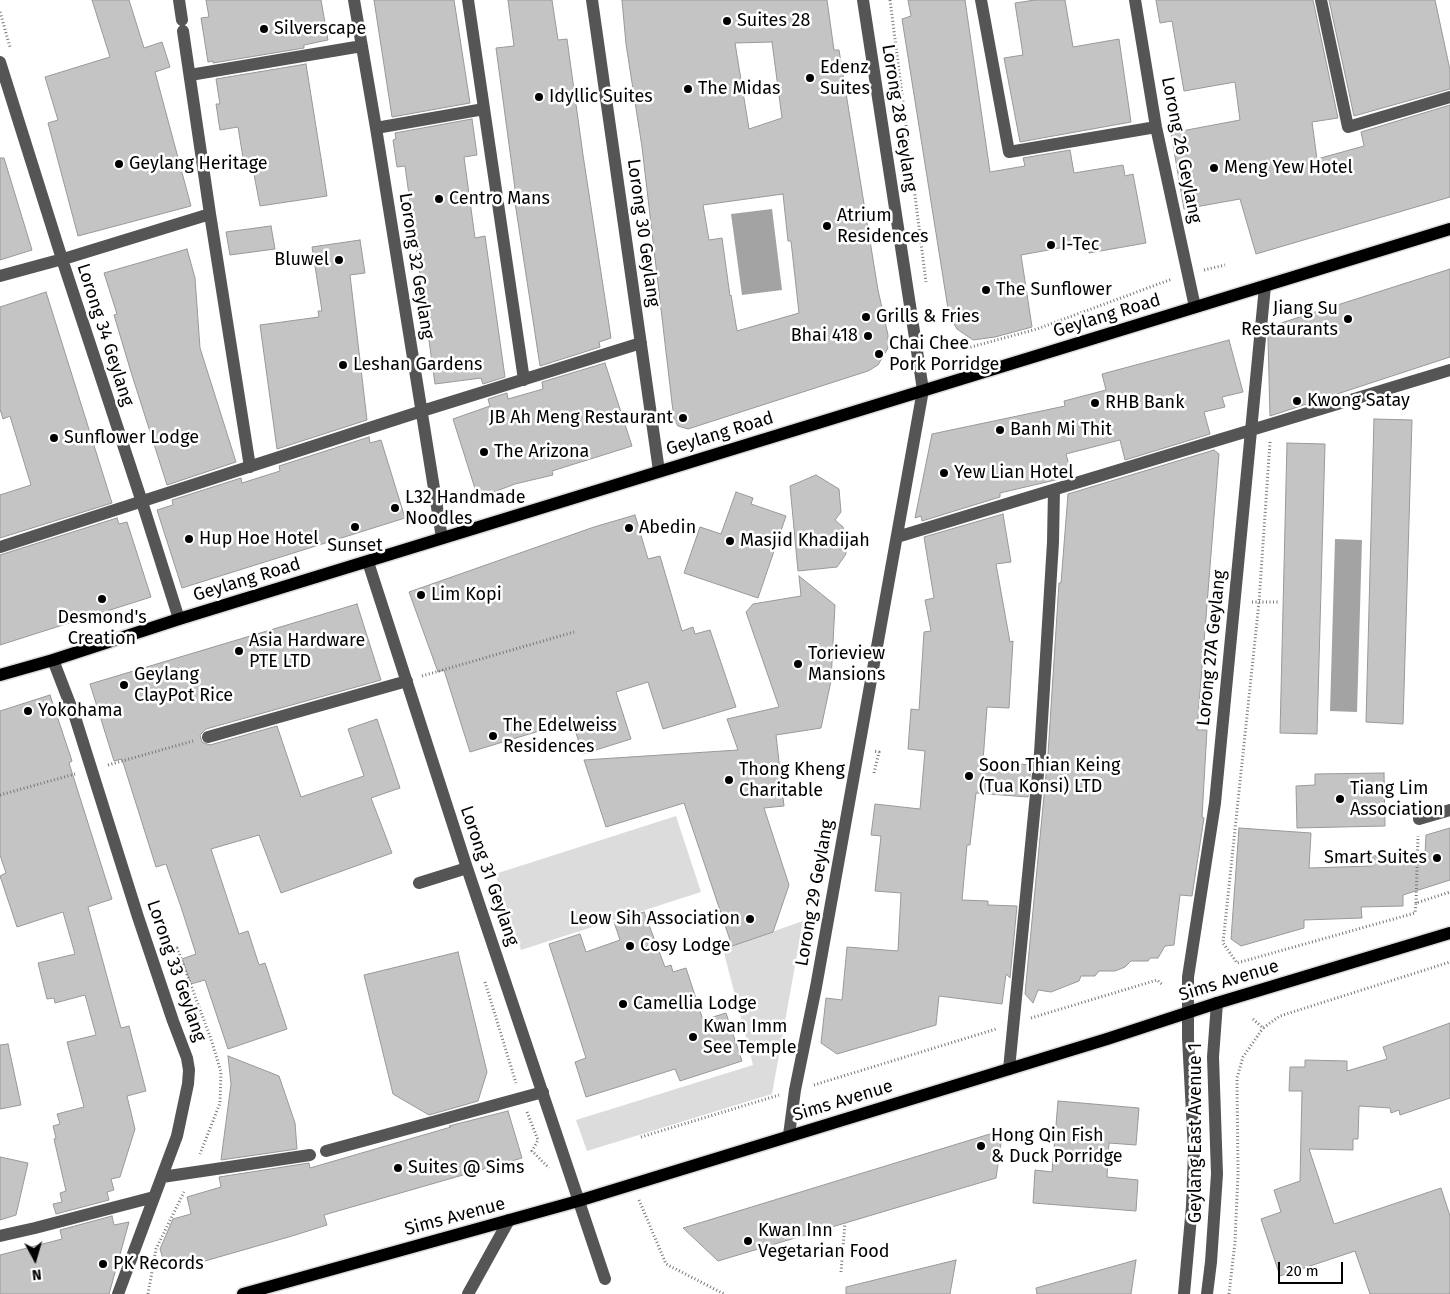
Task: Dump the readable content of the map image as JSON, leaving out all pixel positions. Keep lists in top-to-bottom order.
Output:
{
  "streets": {
    "main road": ["Geylang Road", "Sims Avenue"],
    "street": [
      "Lorong 28 Geylang",
      "Lorong 26 Geylang",
      "Lorong 30 Geylang",
      "Lorong 32 Geylang",
      "Lorong 34 Geylang",
      "Lorong 27A Geylang",
      "Lorong 31 Geylang",
      "Lorong 29 Geylang",
      "Lorong 33 Geylang",
      "Geylang East Avenue 1"
    ]
  },
  "crossings": [
    ["Lorong 28 Geylang", "Geylang Road"],
    ["Lorong 28 Geylang", "Lorong 29 Geylang"],
    ["Lorong 26 Geylang", "Geylang Road"],
    ["Lorong 30 Geylang", "Geylang Road"],
    ["Lorong 32 Geylang", "Geylang Road"],
    ["Geylang Road", "Lorong 34 Geylang"],
    ["Geylang Road", "Lorong 27A Geylang"],
    ["Geylang Road", "Lorong 31 Geylang"],
    ["Geylang Road", "Lorong 29 Geylang"],
    ["Geylang Road", "Lorong 33 Geylang"],
    ["Lorong 27A Geylang", "Sims Avenue"],
    ["Lorong 27A Geylang", "Geylang East Avenue 1"],
    ["Lorong 31 Geylang", "Sims Avenue"],
    ["Lorong 29 Geylang", "Sims Avenue"],
    ["Sims Avenue", "Geylang East Avenue 1"]
  ],
  "places": [
    "Suites 28",
    "Silverscape",
    "Edenz Suites",
    "The Midas",
    "Idyllic Suites",
    "Geylang Heritage",
    "Meng Yew Hotel",
    "Centro Mans",
    "Atrium Residences",
    "I-Tec",
    "Bluwel",
    "The Sunflower",
    "Grills & Fries",
    "Jiang Su Restaurants",
    "Bhai 418",
    "Chai Chee Pork Porridge",
    "Leshan Gardens",
    "Kwong Satay",
    "RHB Bank",
    "JB Ah Meng Restaurant",
    "Banh Mi Thit",
    "Sunflower Lodge",
    "The Arizona",
    "Yew Lian Hotel",
    "L32 Handmade Noodles",
    "Sunset",
    "Abedin",
    "Hup Hoe Hotel",
    "Masjid Khadijah",
    "Lim Kopi",
    "Desmond's Creation",
    "Asia Hardware PTE LTD",
    "Torieview Mansions",
    "Geylang ClayPot Rice",
    "Yokohama",
    "The Edelweiss Residences",
    "Soon Thian Keing (Tua Konsi) LTD",
    "Thong Kheng Charitable",
    "Tiang Lim Association",
    "Smart Suites",
    "Leow Sih Association",
    "Cosy Lodge",
    "Camellia Lodge",
    "Kwan Imm See Temple",
    "Hong Qin Fish & Duck Porridge",
    "Suites @ Sims",
    "Kwan Inn Vegetarian Food",
    "PK Records"
  ],
  "scale_bar": "20 m",
  "north": "bottom"
}
